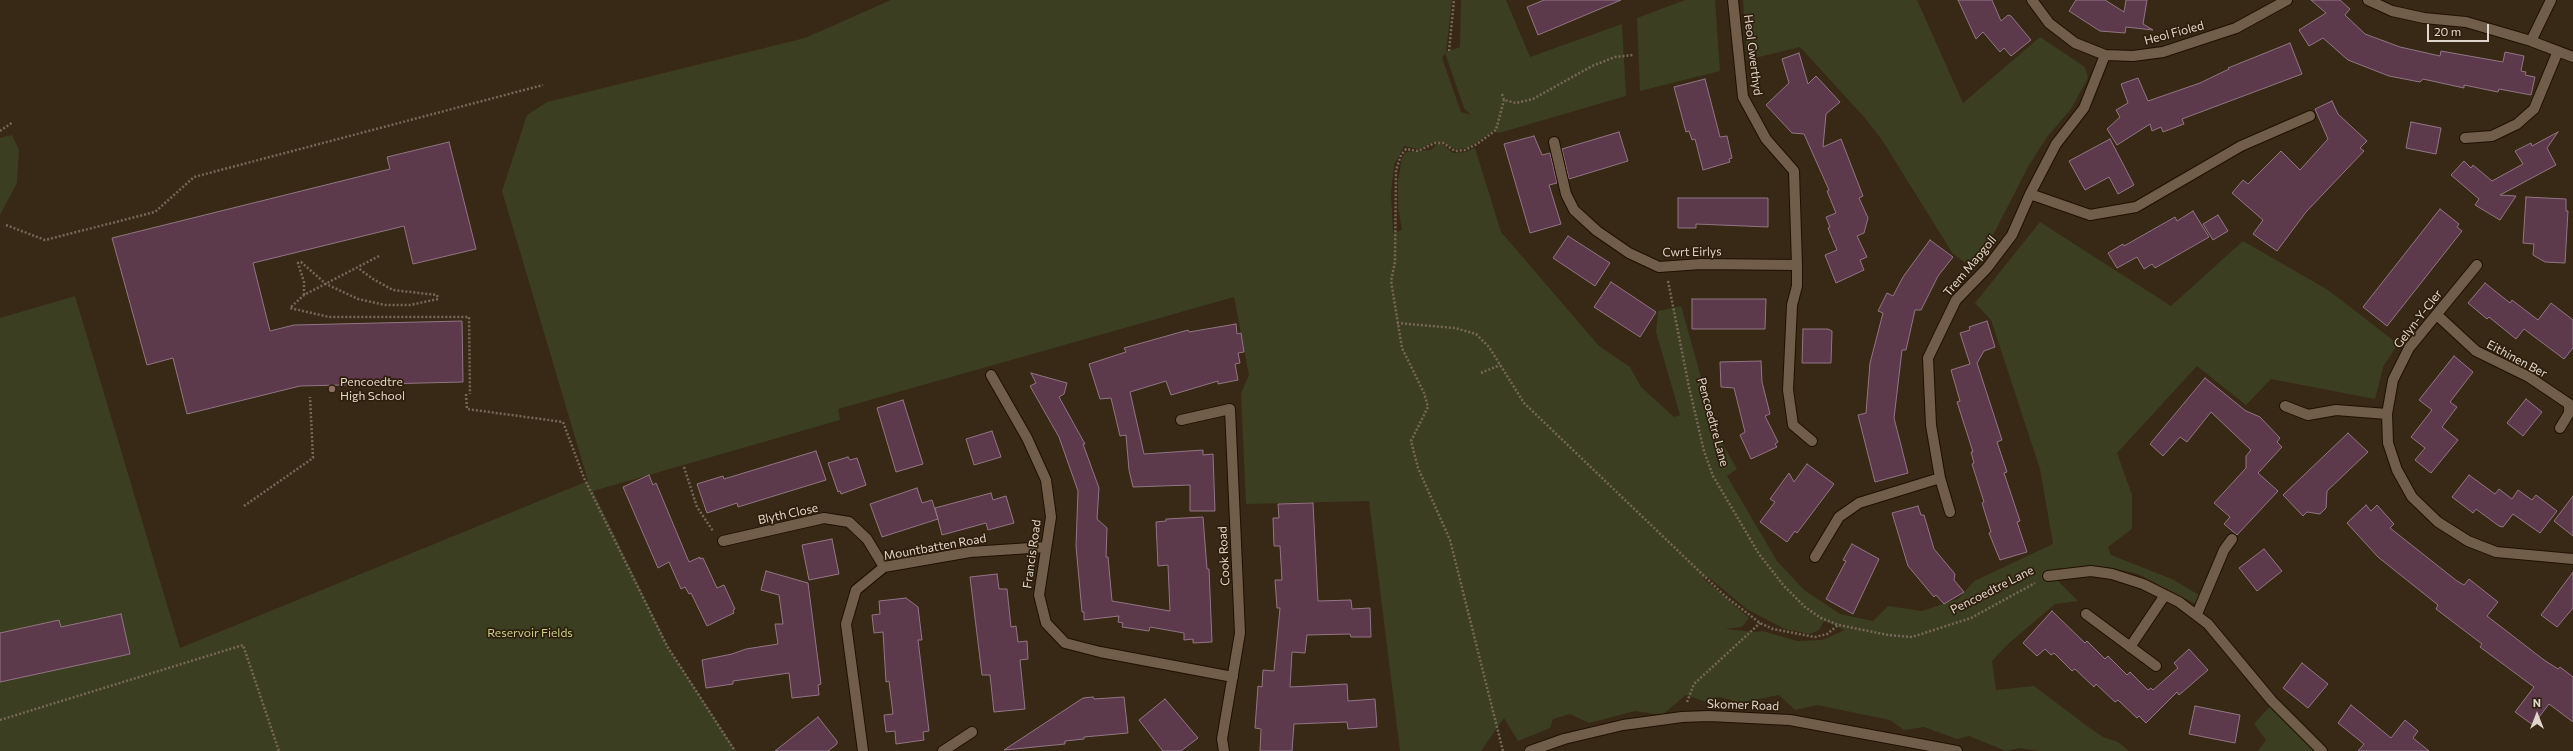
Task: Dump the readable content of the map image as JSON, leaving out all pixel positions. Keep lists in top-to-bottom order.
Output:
{
  "streets": {
    "street": [
      "Heol Fioled",
      "Heol Gwerthyd",
      "Cwrt Eirlys",
      "Trem Mapgoll",
      "Gelyn-Y-Cler",
      "Eithinen Ber",
      "Pencoedtre Lane",
      "Blyth Close",
      "Mountbatten Road",
      "Francis Road",
      "Cook Road",
      "Skomer Road"
    ]
  },
  "crossings": [
    ["Heol Fioled", "Trem Mapgoll"],
    ["Heol Gwerthyd", "Cwrt Eirlys"],
    ["Gelyn-Y-Cler", "Eithinen Ber"],
    ["Blyth Close", "Mountbatten Road"],
    ["Mountbatten Road", "Francis Road"],
    ["Francis Road", "Cook Road"]
  ],
  "parks": ["Reservoir Fields"],
  "places": ["Pencoedtre High School"],
  "scale_bar": "20 m",
  "north": "top"
}
